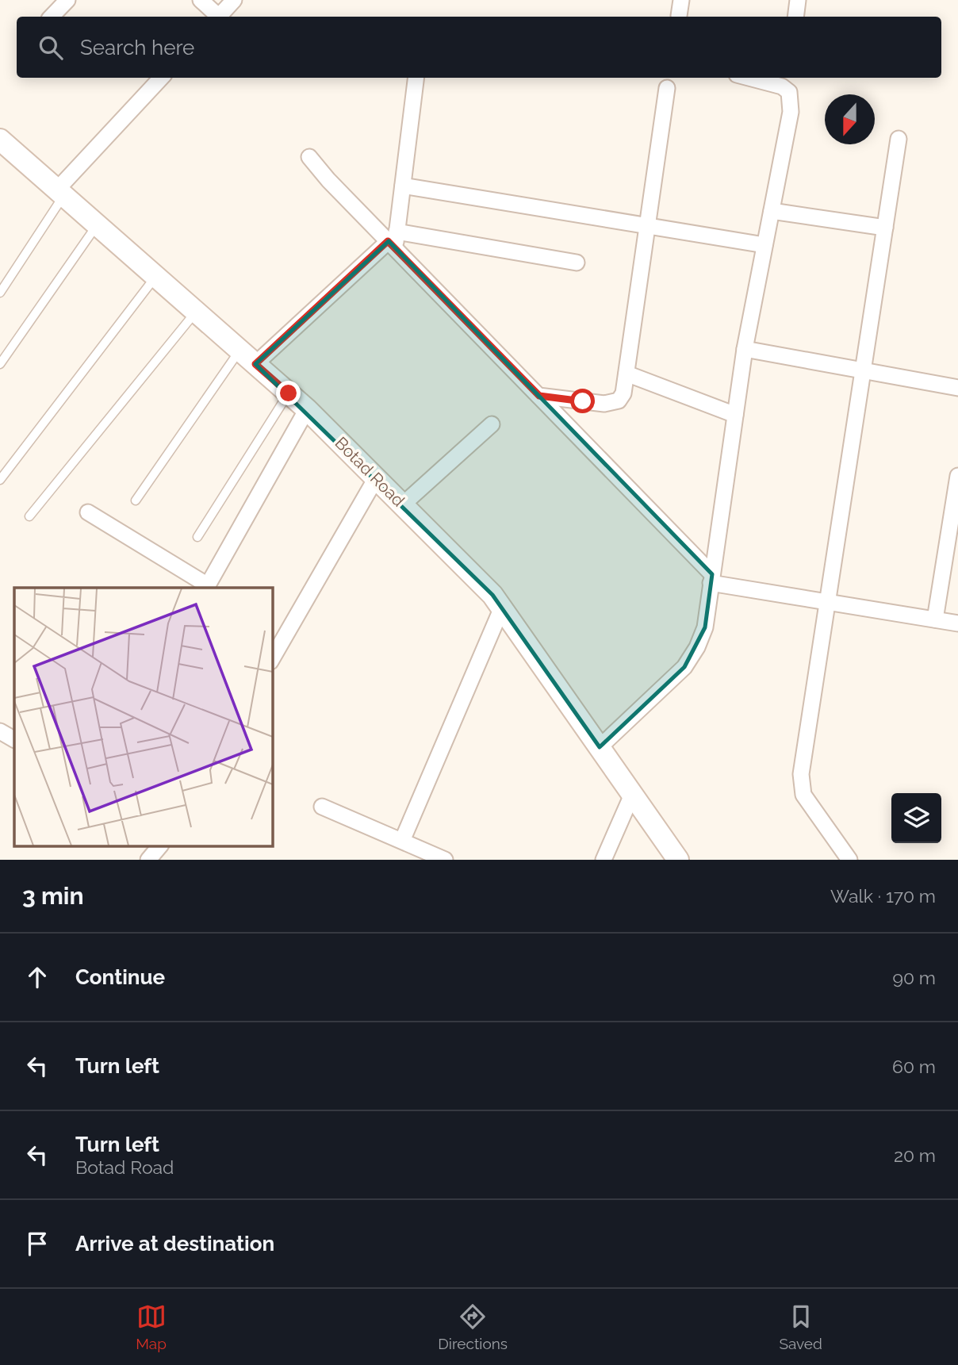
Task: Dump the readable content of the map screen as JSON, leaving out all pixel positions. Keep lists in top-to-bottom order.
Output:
{
  "streets": {
    "main road": ["Botad Road"]
  },
  "north": "bottom",
  "page": {
    "search": "Search here",
    "heading": ["3 min", "Walk · 170 m"],
    "list": [
      ["Continue", "90 m"],
      ["Turn left", "60 m"],
      ["Turn left", "Botad Road", "20 m"],
      "Arrive at destination"
    ],
    "nav": ["Map", "Directions", "Saved"]
  }
}
